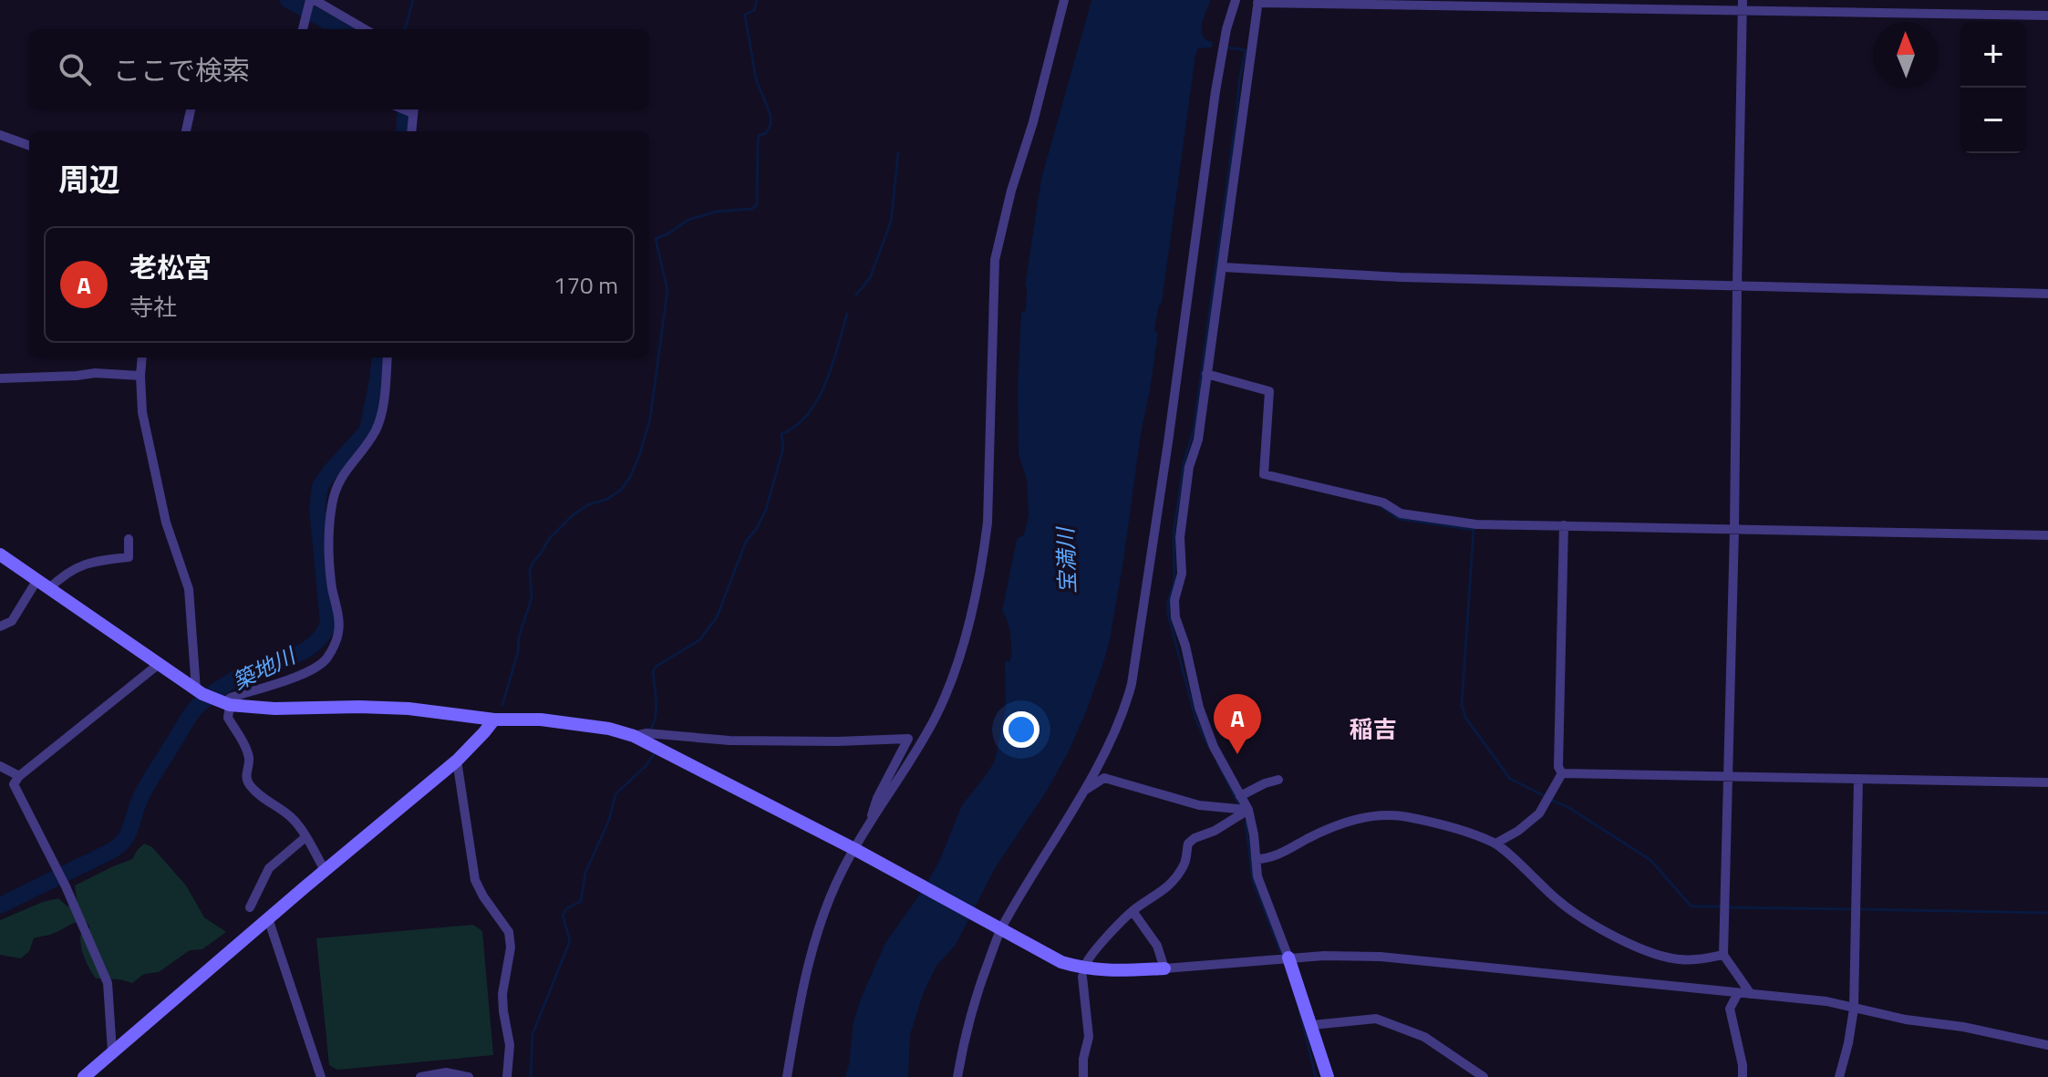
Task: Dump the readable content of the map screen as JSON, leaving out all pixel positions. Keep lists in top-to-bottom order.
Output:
{
  "districts": ["稲吉"],
  "water": ["宝満川", "築地川"],
  "north": "top",
  "page": {
    "map_buttons": ["+", "−"],
    "search": "ここで検索",
    "heading": "周辺",
    "list": [
      {
        "mark": "A",
        "name": "老松宮",
        "note": "寺社",
        "value": "170 m"
      }
    ],
    "pins": "A"
  }
}
